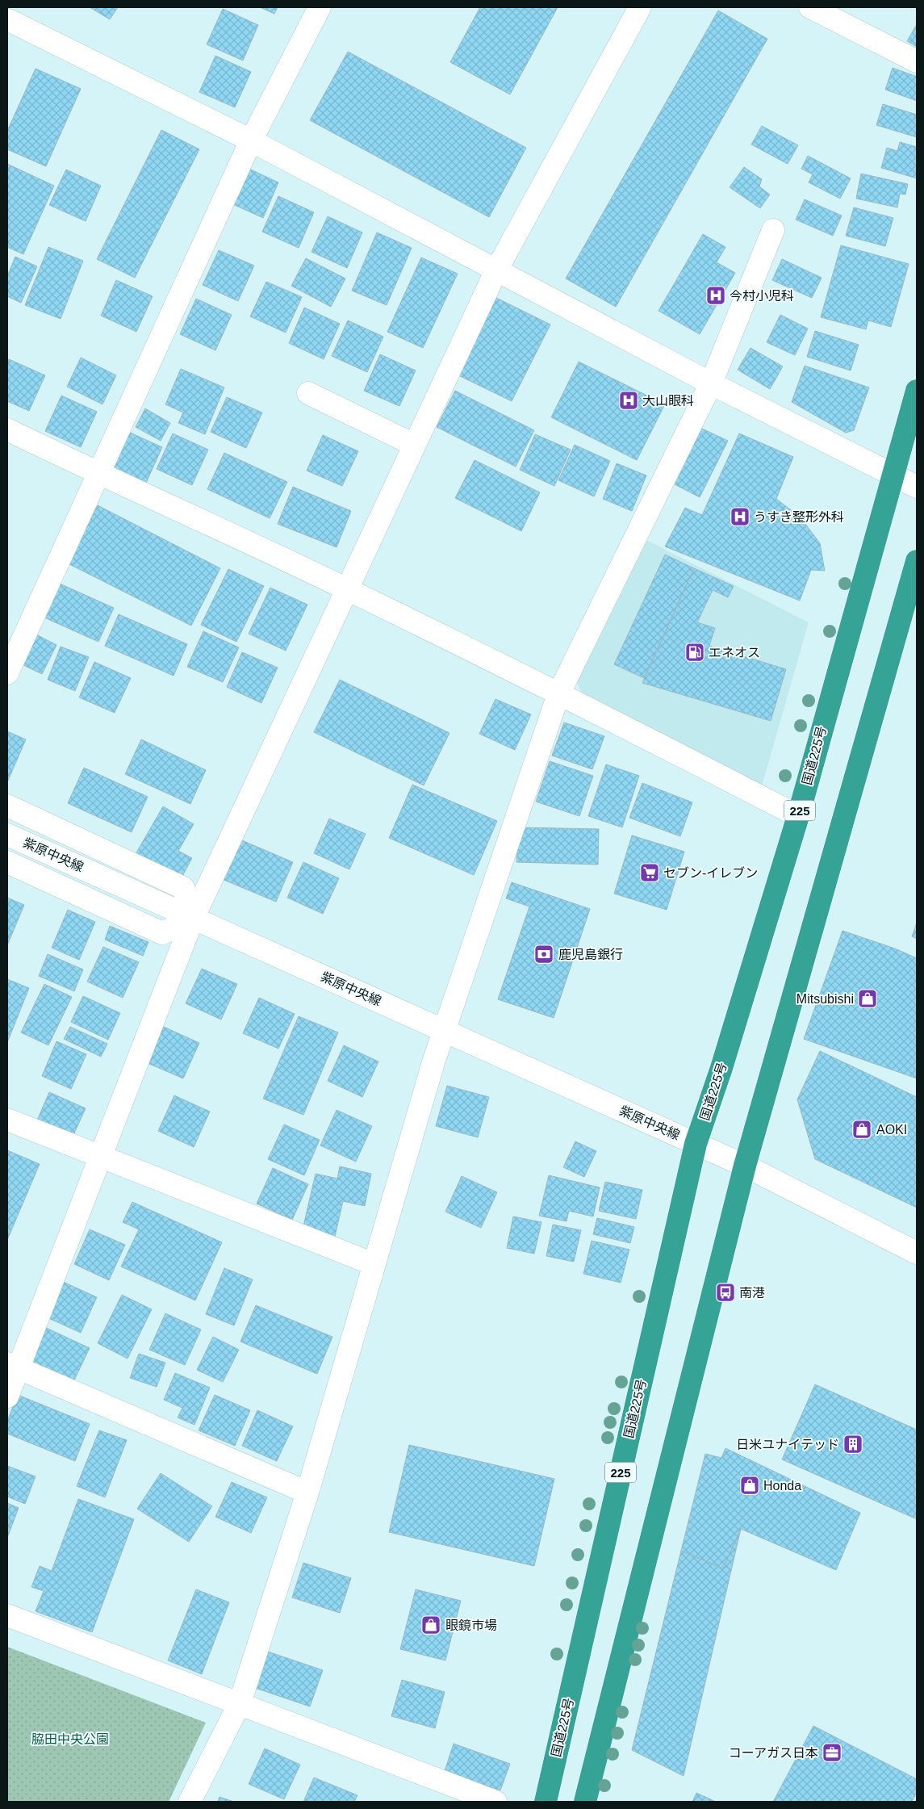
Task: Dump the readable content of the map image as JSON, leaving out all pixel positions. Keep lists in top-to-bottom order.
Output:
{
  "streets": {
    "highway": ["国道225号", "225"],
    "street": ["紫原中央線"]
  },
  "crossings": [
    ["国道225号", "紫原中央線"]
  ],
  "parks": ["脇田中央公園"],
  "places": {
    "hospital": ["今村小児科", "大山眼科", "うすき整形外科"],
    "fuel station": ["エネオス"],
    "supermarket": ["セブン-イレブン"],
    "bank": ["鹿児島銀行"],
    "shop": [
      "Mitsubishi",
      "AOKI",
      "Honda",
      "眼鏡市場"
    ],
    "bus stop": ["南港"],
    "building": ["日米ユナイテッド"],
    "office": ["コーアガス日本"]
  }
}
